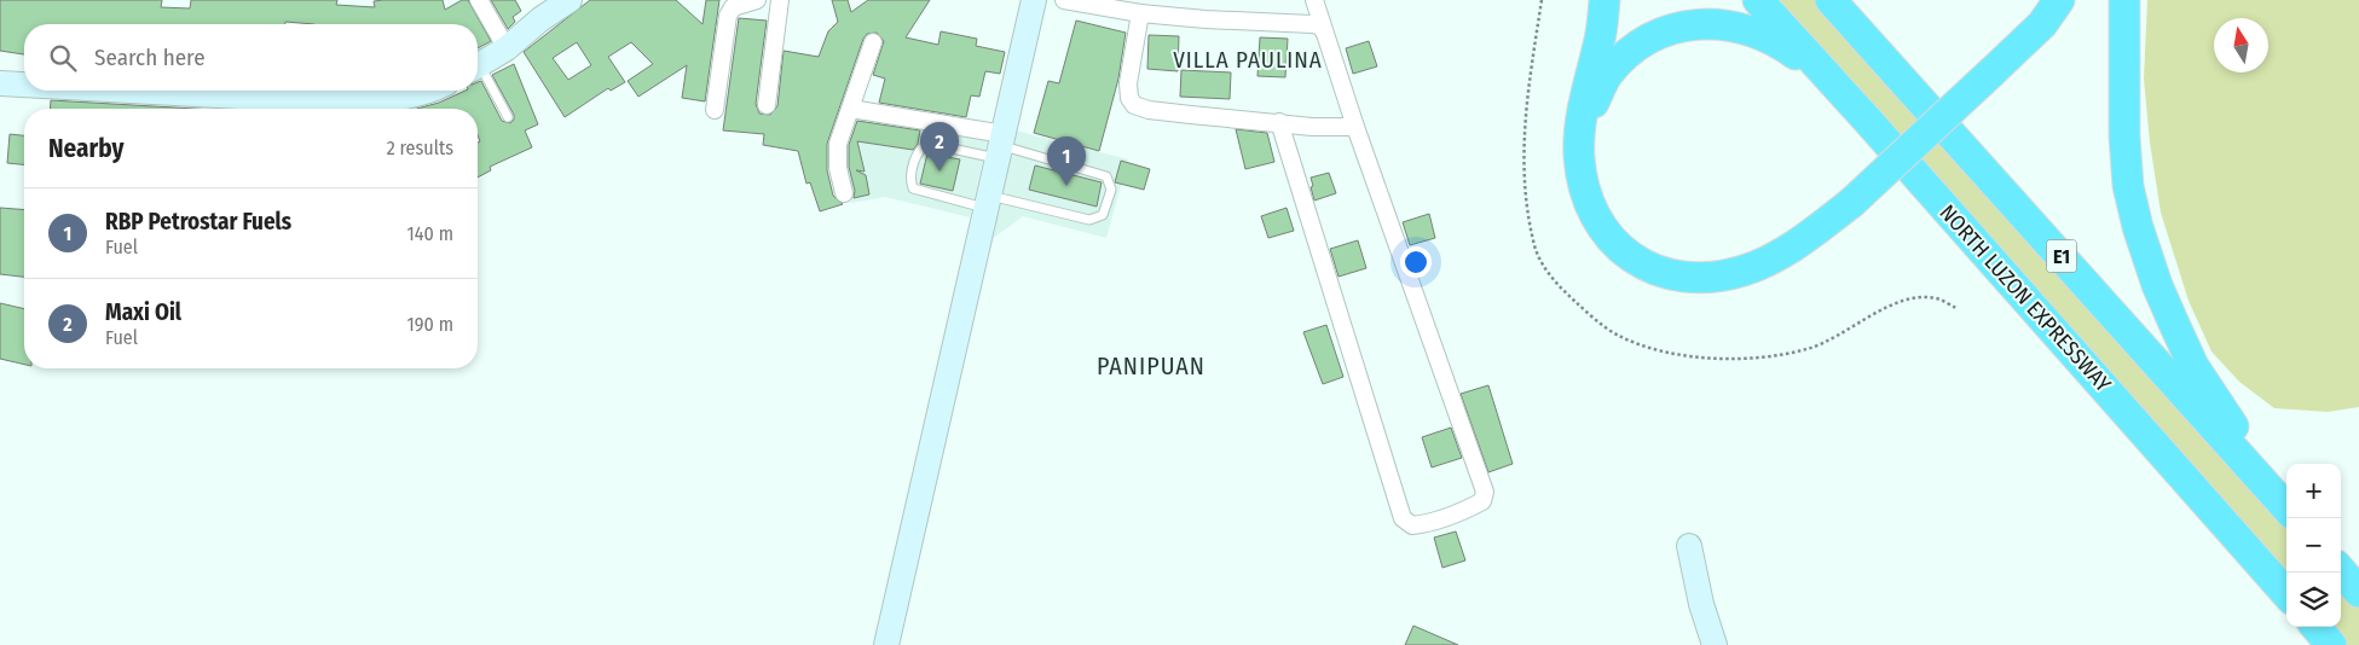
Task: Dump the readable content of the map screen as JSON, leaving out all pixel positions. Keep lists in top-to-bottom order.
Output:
{
  "streets": {
    "highway": ["E1", "NORTH LUZON EXPRESSWAY"]
  },
  "districts": ["VILLA PAULINA", "PANIPUAN"],
  "north": "top",
  "page": {
    "search": "Search here",
    "heading": ["Nearby", "2 results"],
    "pins": ["2", "1"],
    "list": [
      {
        "mark": "1",
        "name": "RBP Petrostar Fuels",
        "note": "Fuel",
        "value": "140 m"
      },
      {
        "mark": "2",
        "name": "Maxi Oil",
        "note": "Fuel",
        "value": "190 m"
      }
    ],
    "map_buttons": ["+", "−"]
  }
}
